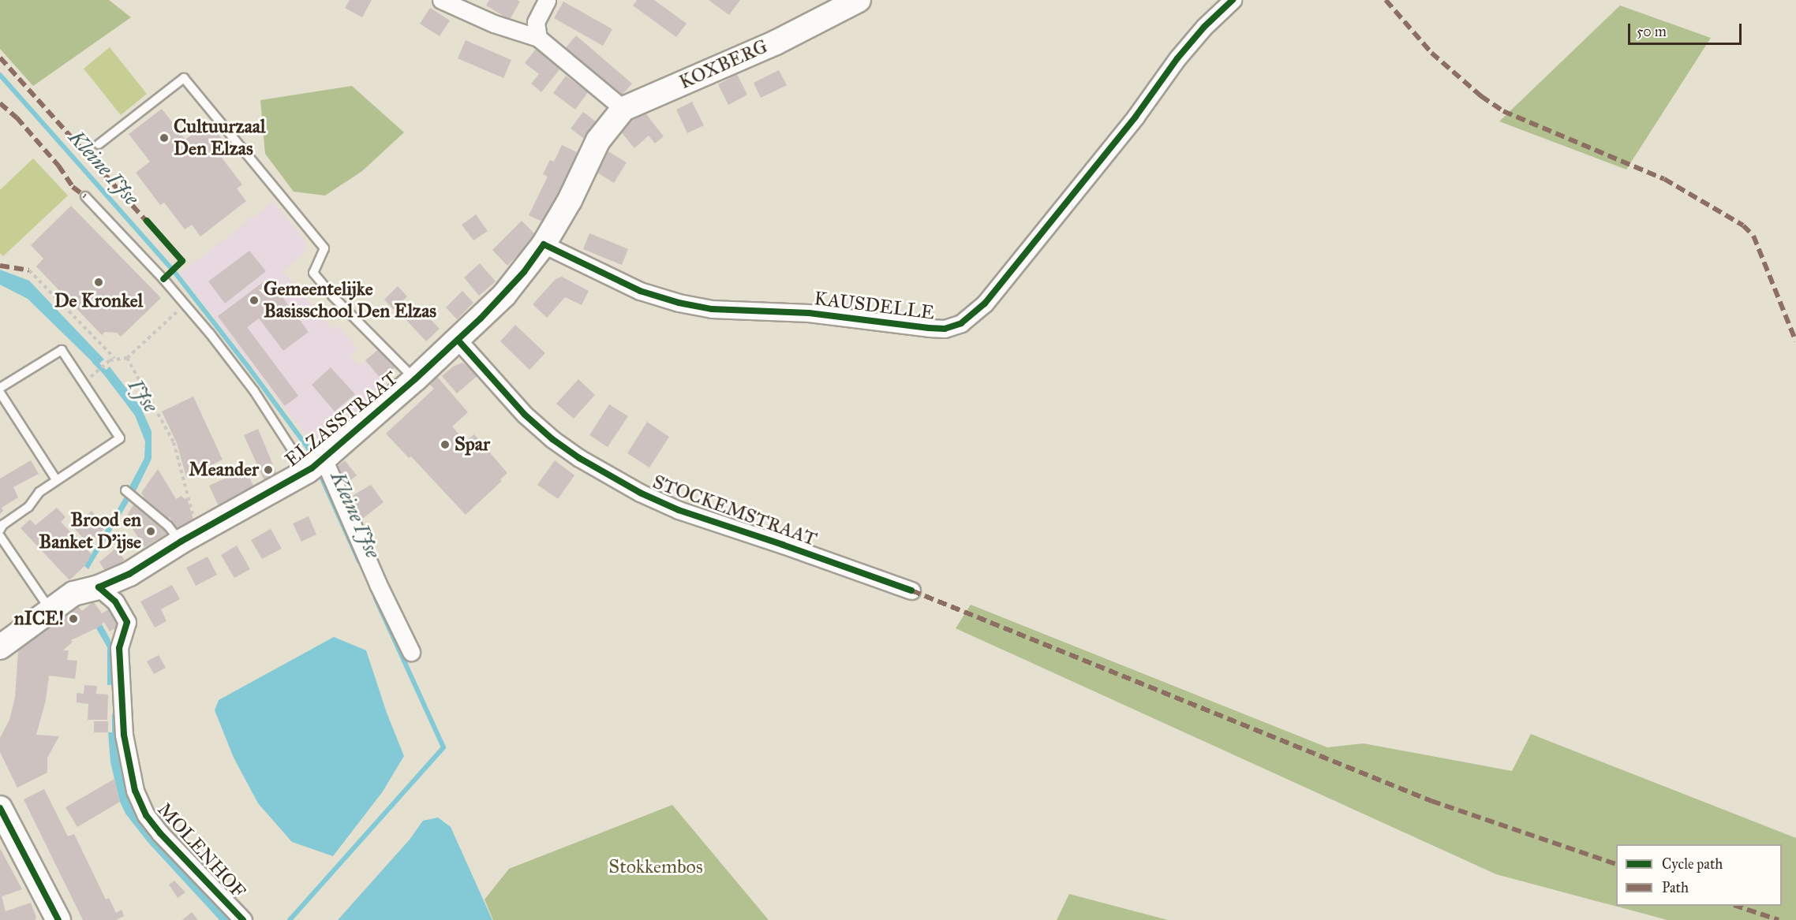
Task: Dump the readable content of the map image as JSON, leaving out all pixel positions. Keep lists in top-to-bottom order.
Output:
{
  "streets": {
    "street": [
      "KOXBERG",
      "KAUSDELLE",
      "ELZASSTRAAT",
      "STOCKEMSTRAAT",
      "MOLENHOF"
    ]
  },
  "crossings": [
    ["KOXBERG", "ELZASSTRAAT"],
    ["KAUSDELLE", "ELZASSTRAAT"],
    ["ELZASSTRAAT", "STOCKEMSTRAAT"],
    ["ELZASSTRAAT", "MOLENHOF"]
  ],
  "water": ["Kleine IJse", "IJse"],
  "parks": ["Stokkembos"],
  "places": [
    "Cultuurzaal Den Elzas",
    "De Kronkel",
    "Gemeentelijke Basisschool Den Elzas",
    "Spar",
    "Meander",
    "Brood en Banket D'ijse",
    "nICE!"
  ],
  "legend": ["Cycle path", "Path"],
  "scale_bar": "50 m"
}
